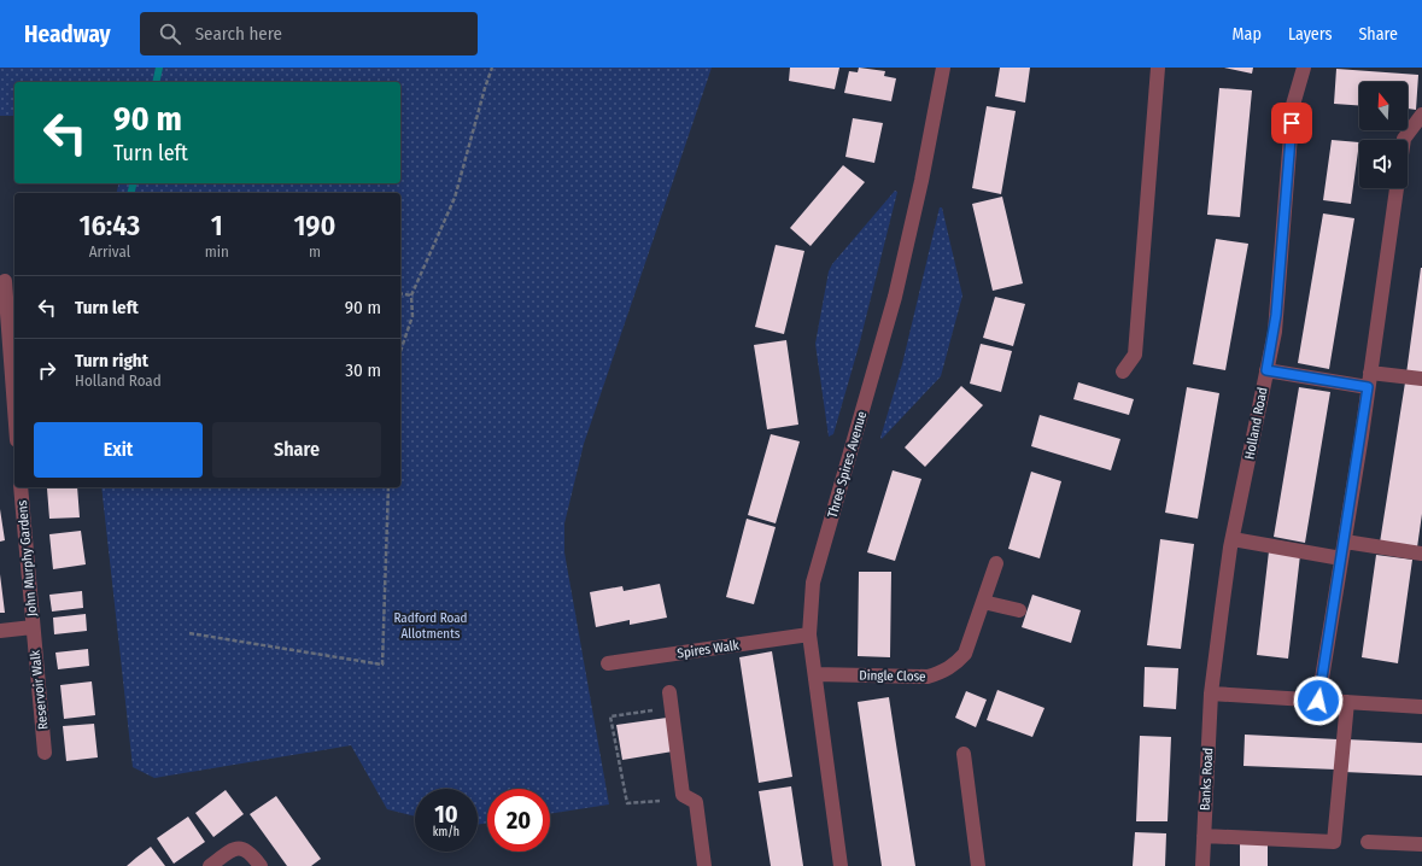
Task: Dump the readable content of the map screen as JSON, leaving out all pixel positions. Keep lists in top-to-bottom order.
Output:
{
  "streets": {
    "street": [
      "Holland Road",
      "Three Spires Avenue",
      "John Murphy Gardens",
      "Spires Walk",
      "Dingle Close",
      "Reservoir Walk",
      "Banks Road"
    ]
  },
  "crossings": [
    ["Holland Road", "Banks Road"],
    ["Three Spires Avenue", "Spires Walk"],
    ["Three Spires Avenue", "Dingle Close"],
    ["John Murphy Gardens", "Reservoir Walk"]
  ],
  "parks": ["Radford Road Allotments"],
  "north": "top",
  "page": {
    "header": "Headway",
    "search": "Search here",
    "nav": ["Map", "Layers", "Share"],
    "turn": ["90 m", "Turn left"],
    "eta": [
      "16:43",
      "Arrival",
      "1",
      "min",
      "190",
      "m"
    ],
    "list": [
      {
        "name": "Turn left",
        "value": "90 m"
      },
      {
        "name": "Turn right",
        "note": "Holland Road",
        "value": "30 m"
      }
    ],
    "buttons": ["Exit", "Share"],
    "speed": "10 km/h",
    "limit": "20"
  }
}
